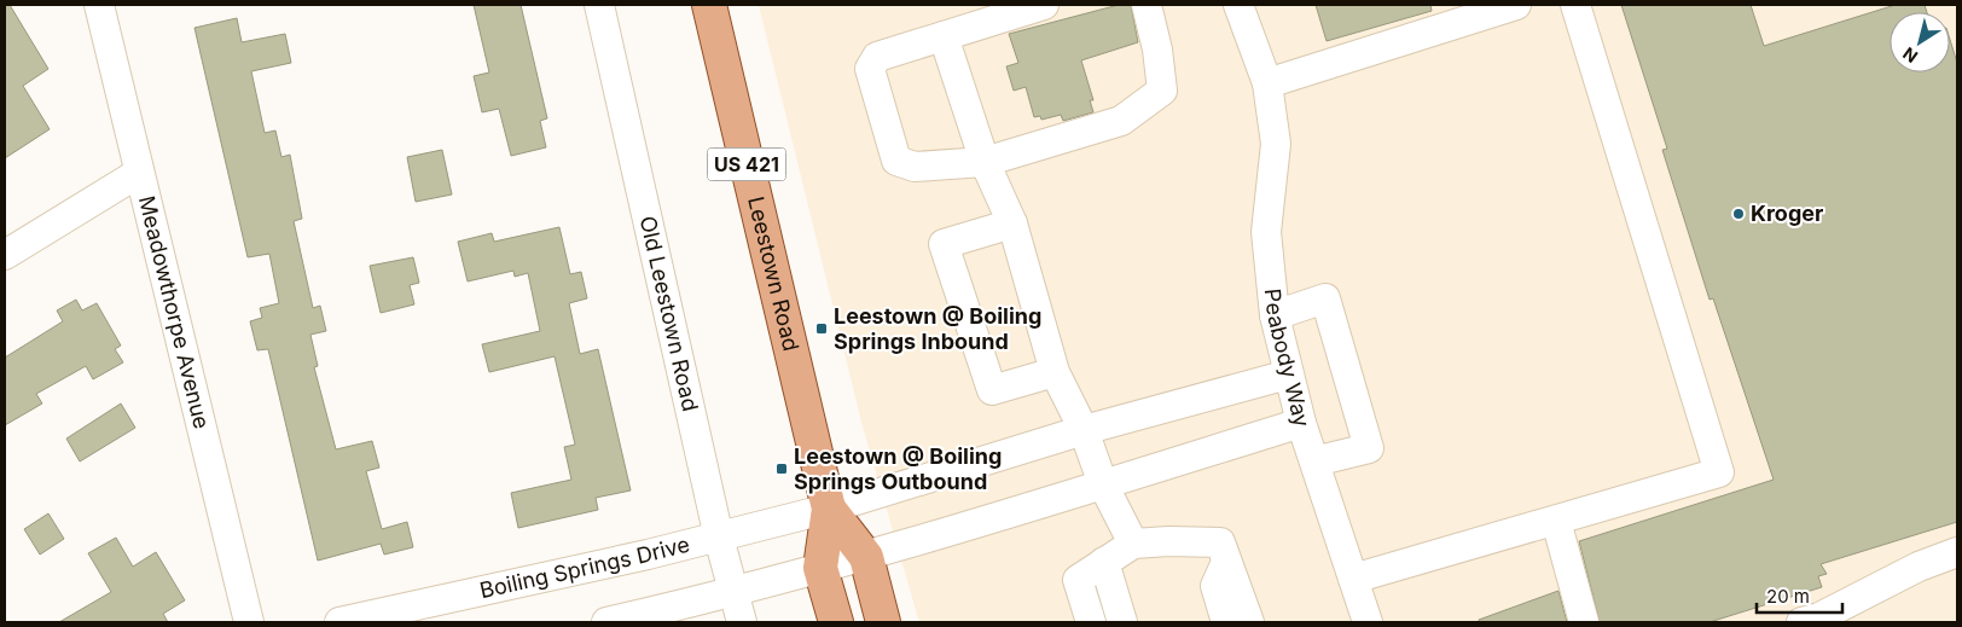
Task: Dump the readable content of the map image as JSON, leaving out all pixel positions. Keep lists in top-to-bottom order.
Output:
{
  "streets": {
    "main road": ["US 421", "Leestown Road"],
    "street": [
      "Meadowthorpe Avenue",
      "Old Leestown Road",
      "Peabody Way",
      "Boiling Springs Drive"
    ]
  },
  "crossings": [
    ["Leestown Road", "Boiling Springs Drive"],
    ["Old Leestown Road", "Boiling Springs Drive"],
    ["Peabody Way", "Boiling Springs Drive"]
  ],
  "places": {
    "other": ["Kroger"],
    "transit": ["Leestown @ Boiling Springs Inbound", "Leestown @ Boiling Springs Outbound"]
  },
  "scale_bar": "20 m",
  "north": "bottom left"
}
